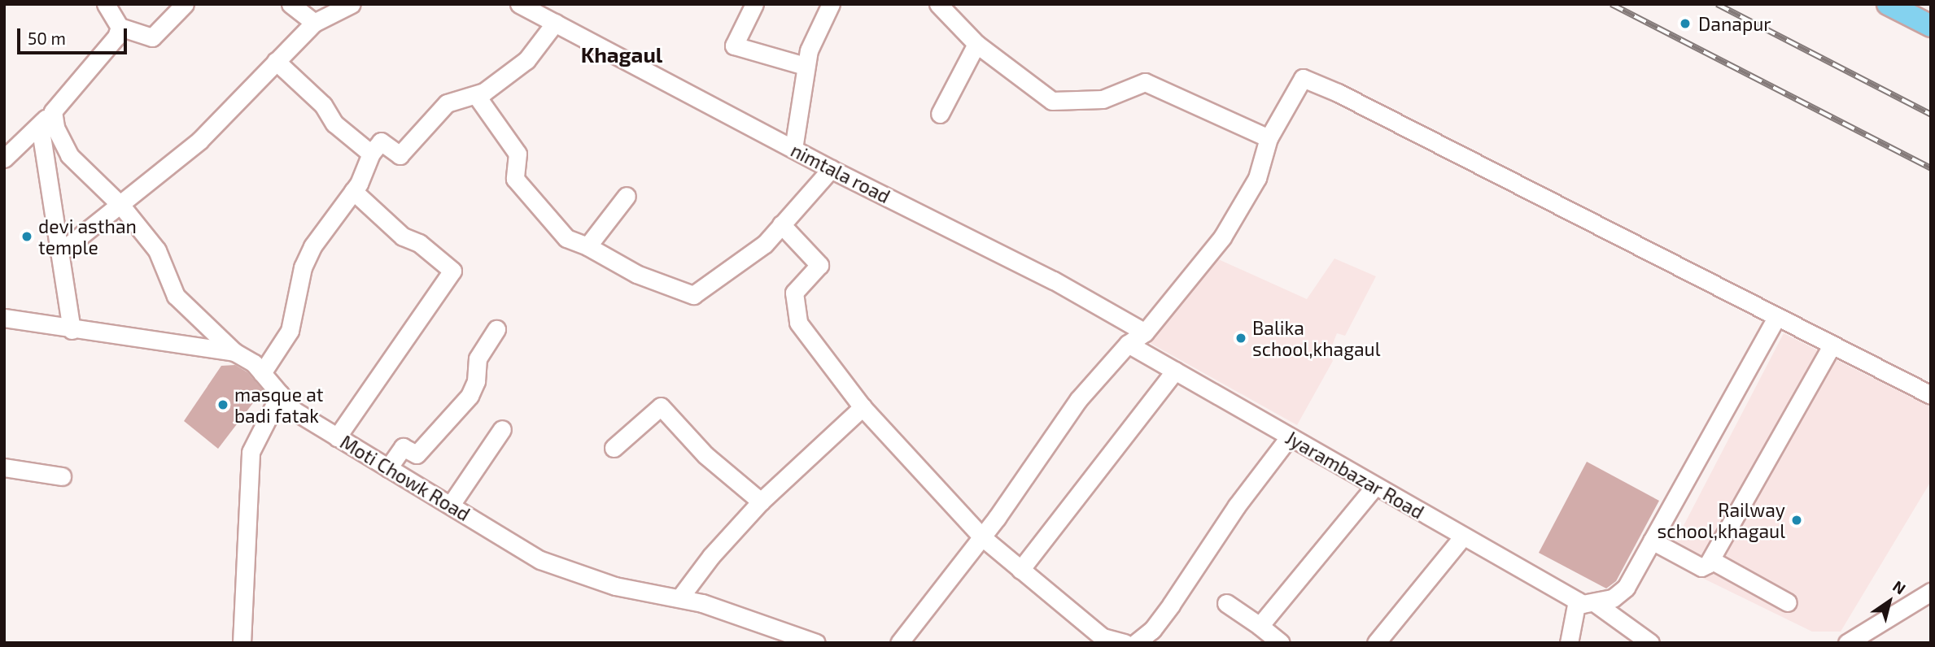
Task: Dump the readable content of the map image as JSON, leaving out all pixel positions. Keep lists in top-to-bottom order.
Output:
{
  "streets": {
    "street": ["nimtala road", "Jyarambazar Road", "Moti Chowk Road"]
  },
  "districts": ["Khagaul"],
  "places": [
    "Danapur",
    "devi asthan temple",
    "Balika school,khagaul",
    "masque at badi fatak",
    "Railway school,khagaul"
  ],
  "scale_bar": "50 m",
  "north": "top right"
}
